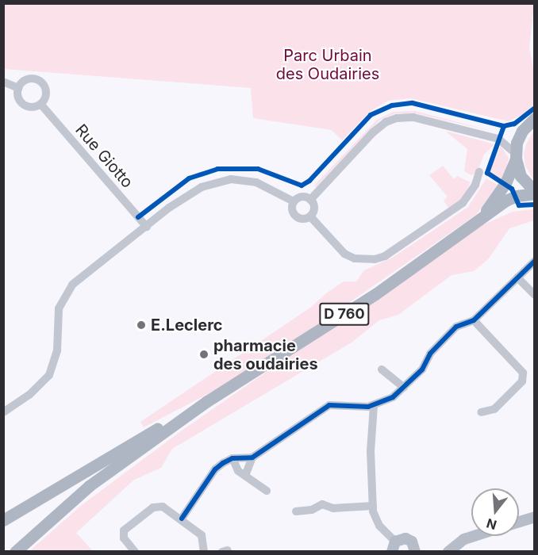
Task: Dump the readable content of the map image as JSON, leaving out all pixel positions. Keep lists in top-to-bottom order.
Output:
{
  "streets": {
    "main road": ["D 760"],
    "street": ["Rue Giotto"]
  },
  "parks": ["Parc Urbain des Oudairies"],
  "places": ["E.Leclerc", "pharmacie des oudairies"],
  "north": "bottom"
}
